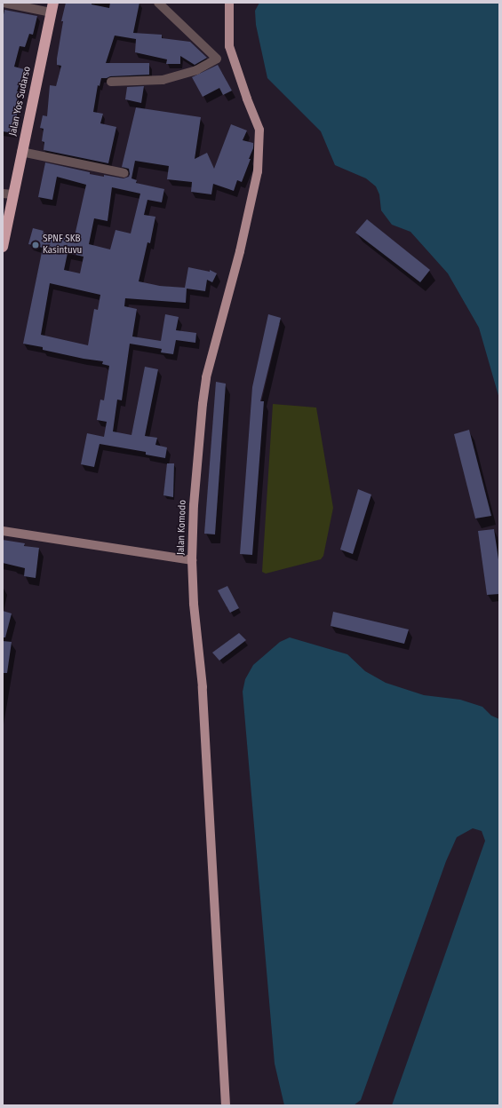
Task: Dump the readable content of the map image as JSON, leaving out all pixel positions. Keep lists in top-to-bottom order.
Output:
{
  "streets": {
    "highway": ["Jalan Yos Sudarso"],
    "main road": ["Jalan Komodo"]
  },
  "places": ["SPNF SKB Kasintuvu"]
}
